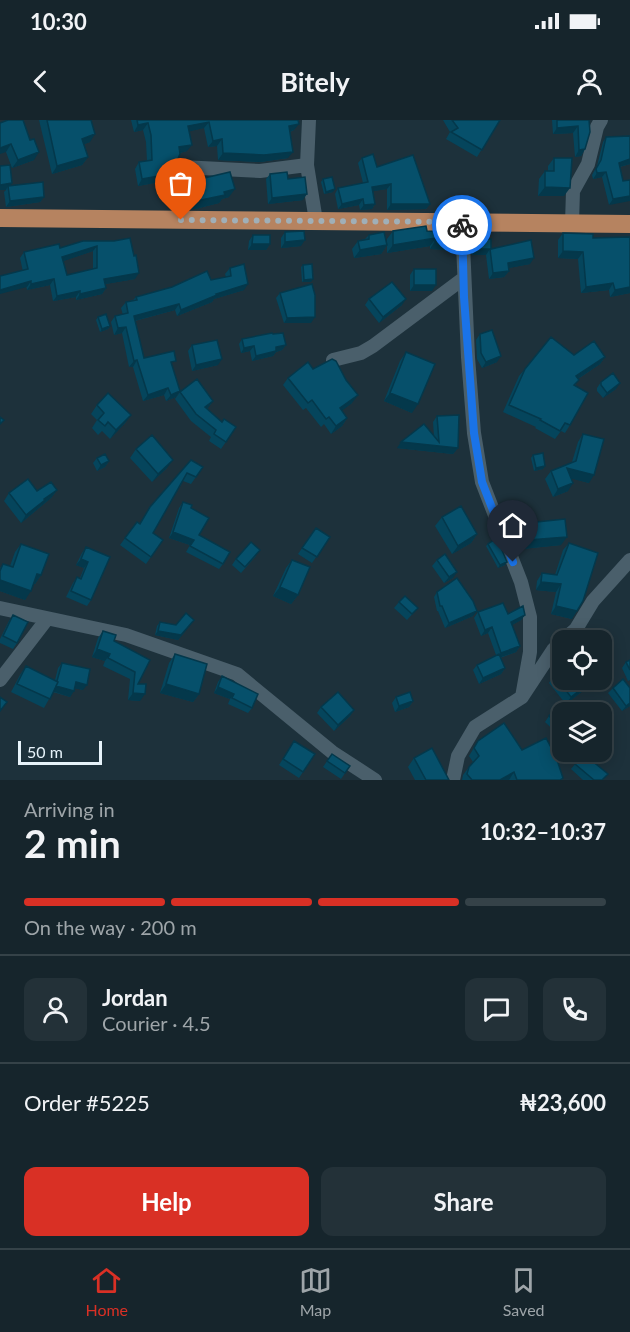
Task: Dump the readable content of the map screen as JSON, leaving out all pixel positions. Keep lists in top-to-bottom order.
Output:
{
  "scale_bar": "50 m",
  "page": {
    "status": "10:30",
    "header": "Bitely",
    "scale": "50 m",
    "heading": ["2 min", "Arriving in", "10:32–10:37"],
    "panel": [
      "Jordan",
      "Courier · 4.5",
      "Order #5225",
      "₦23,600"
    ],
    "bar": "On the way · 200 m",
    "buttons": ["Help", "Share"],
    "tabs": ["Home", "Map", "Saved"]
  }
}
